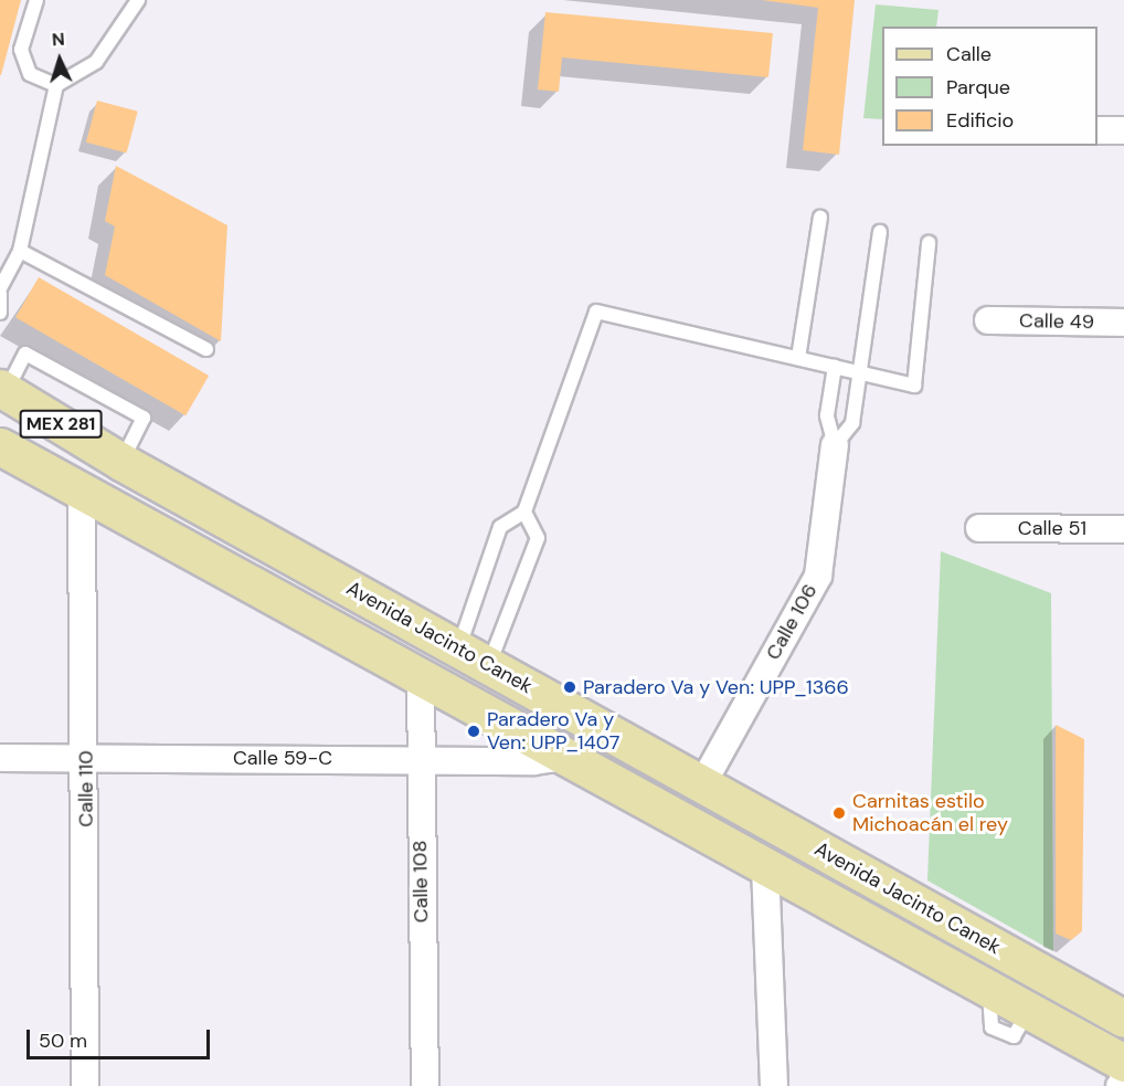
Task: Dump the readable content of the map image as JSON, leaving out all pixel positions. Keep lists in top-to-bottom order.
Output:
{
  "streets": {
    "main road": ["MEX 281", "Avenida Jacinto Canek"],
    "street": [
      "Calle 49",
      "Calle 51",
      "Calle 106",
      "Calle 59-C",
      "Calle 110",
      "Calle 108"
    ]
  },
  "crossings": [
    ["Calle 106", "Avenida Jacinto Canek"],
    ["Avenida Jacinto Canek", "Calle 59-C"],
    ["Avenida Jacinto Canek", "Calle 110"],
    ["Avenida Jacinto Canek", "Calle 108"],
    ["Calle 59-C", "Calle 110"],
    ["Calle 59-C", "Calle 108"]
  ],
  "places": ["Paradero Va y Ven: UPP_1366", "Paradero Va y Ven: UPP_1407", "Carnitas estilo Michoacán el rey"],
  "legend": ["Calle", "Parque", "Edificio"],
  "scale_bar": "50 m",
  "north": "top"
}
